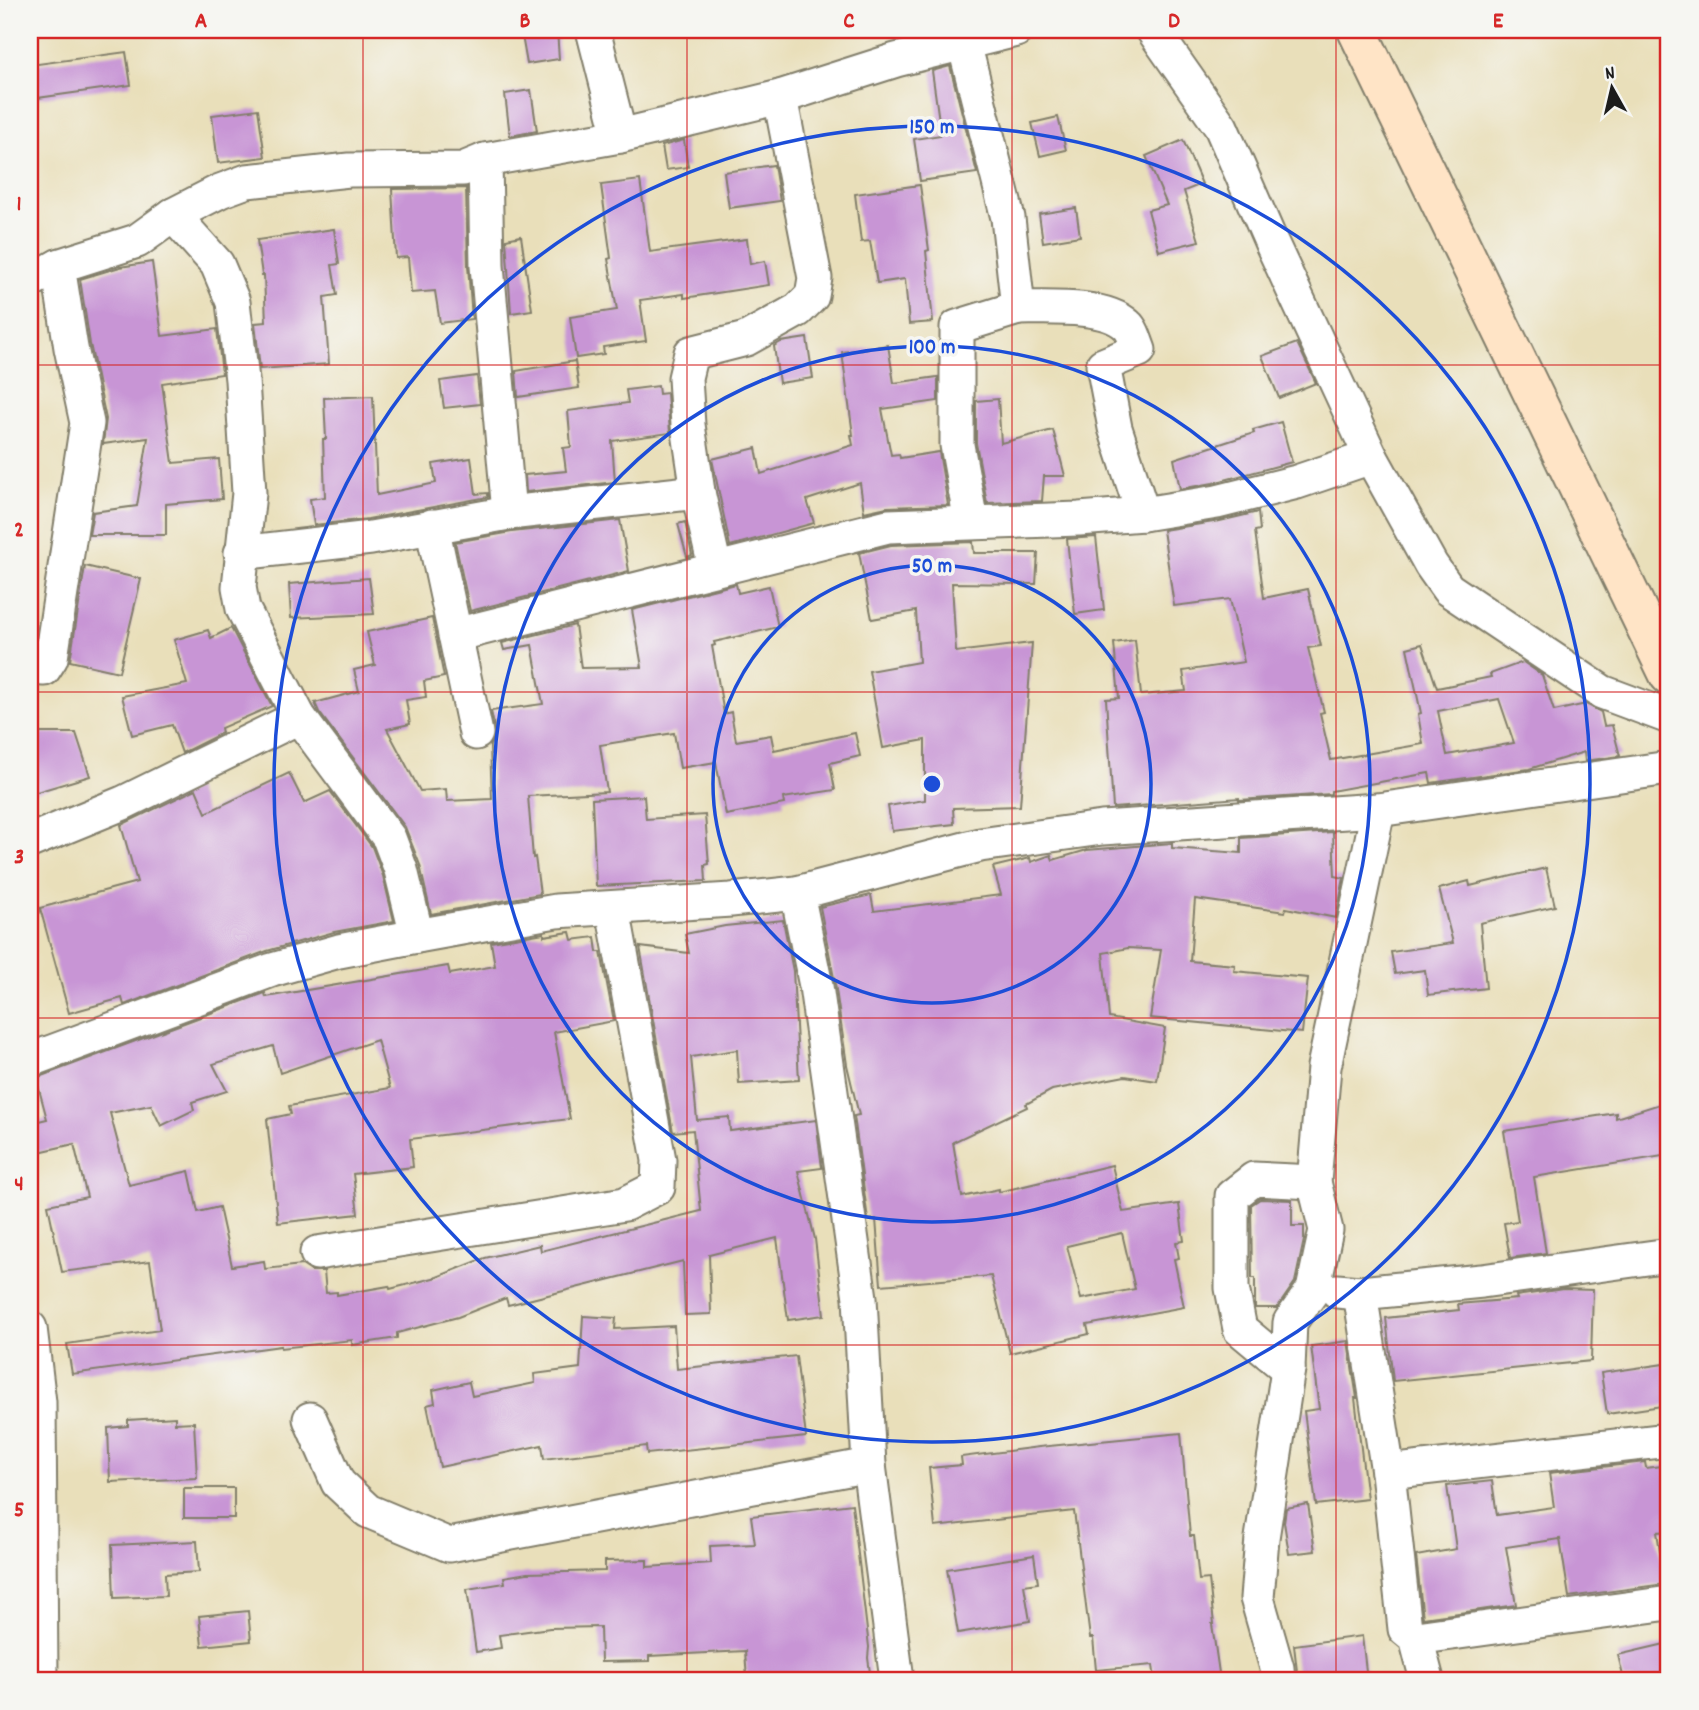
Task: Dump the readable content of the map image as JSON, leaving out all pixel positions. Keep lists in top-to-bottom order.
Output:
{
  "north": "top",
  "grid": {
    "columns": [
      "A",
      "B",
      "C",
      "D",
      "E"
    ],
    "rows": [
      "1",
      "2",
      "3",
      "4",
      "5"
    ]
  },
  "rings": ["150 m", "100 m", "50 m"]
}
